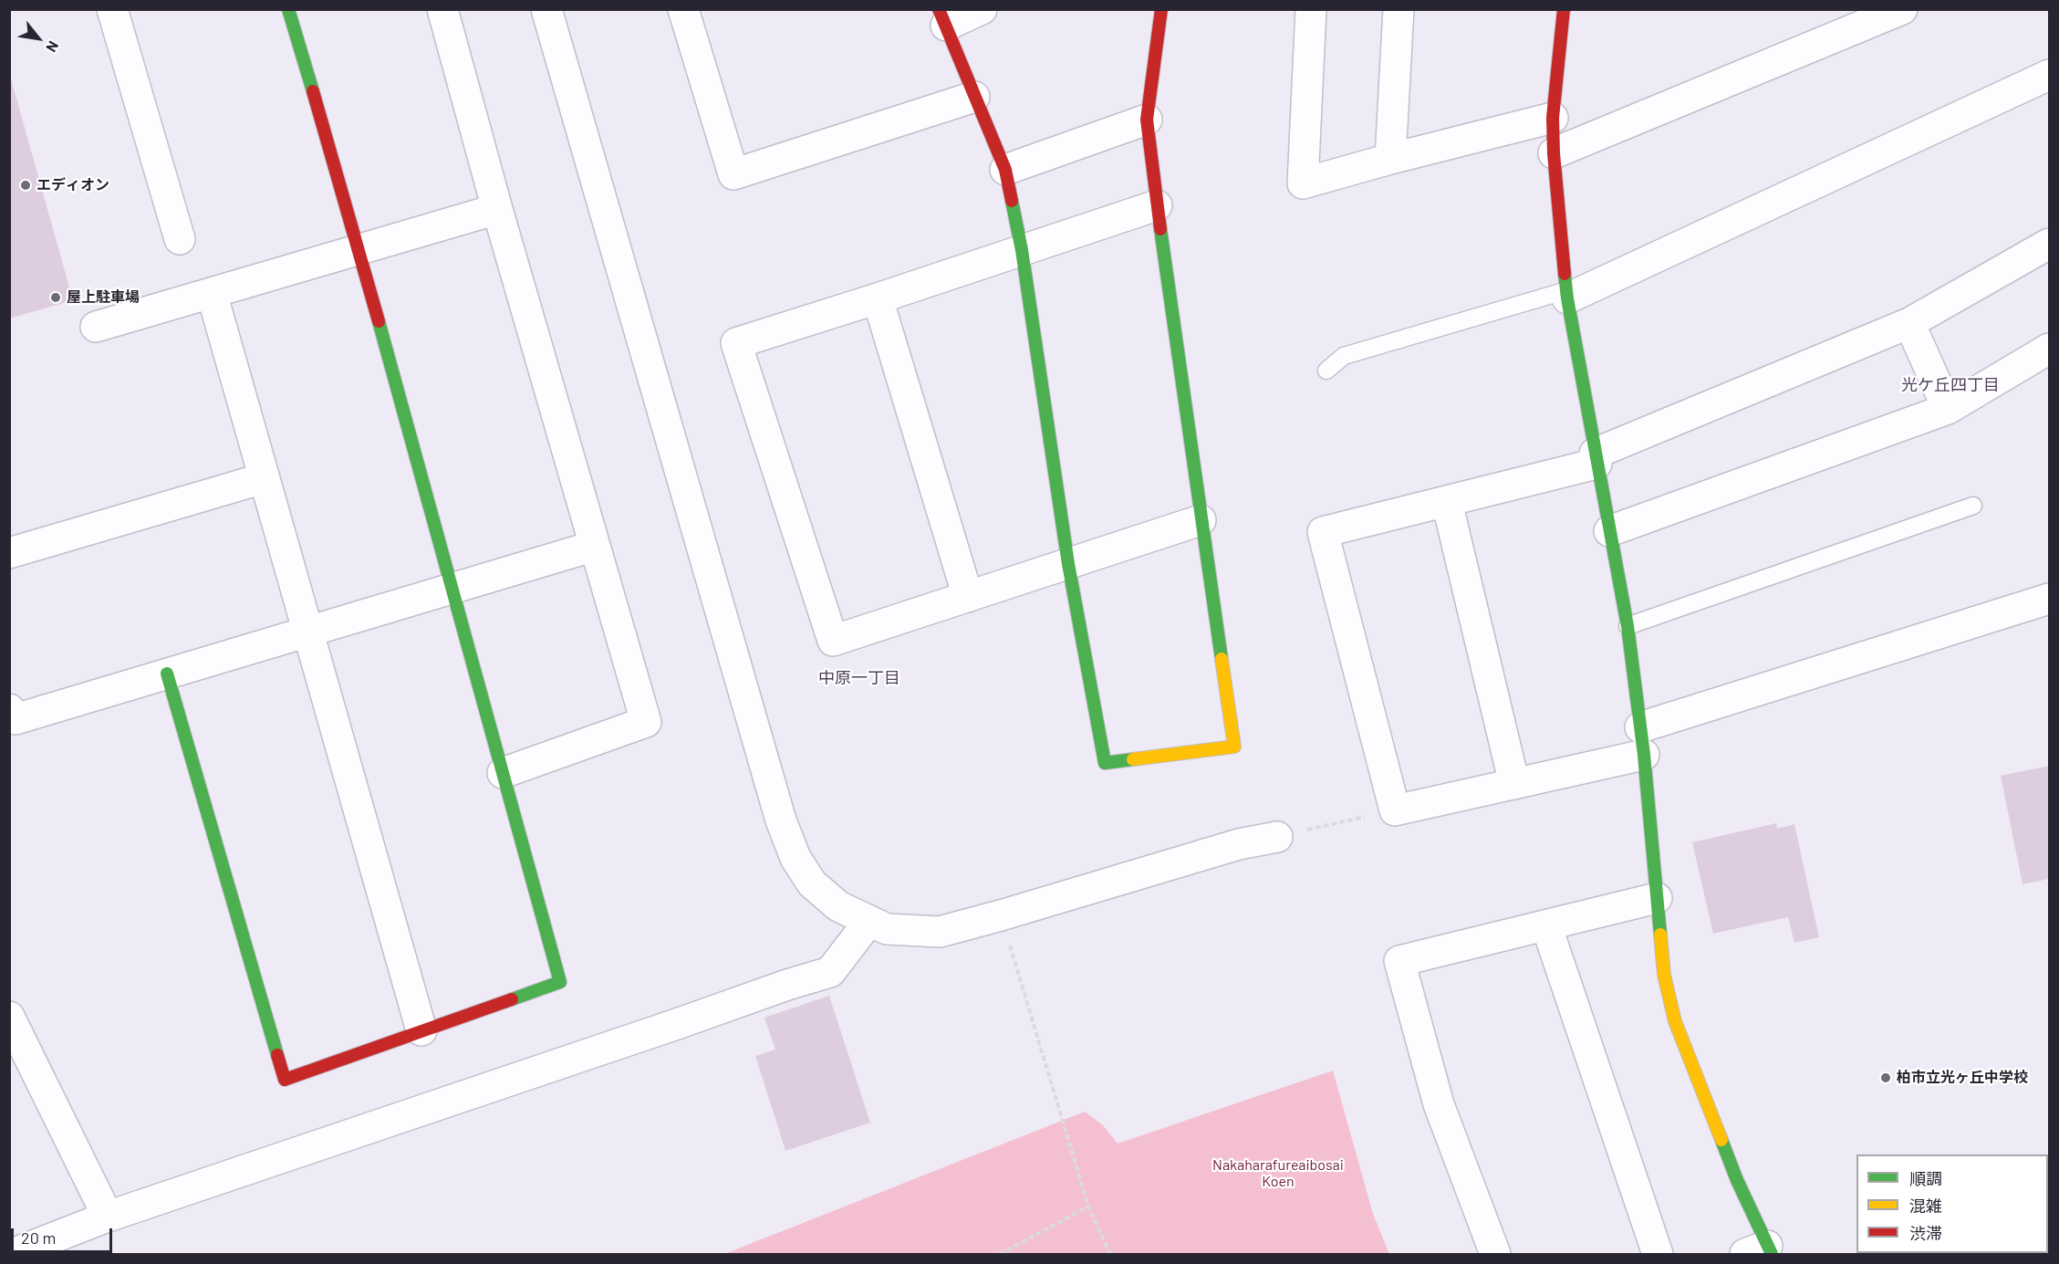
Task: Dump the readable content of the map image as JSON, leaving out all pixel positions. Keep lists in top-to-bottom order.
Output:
{
  "districts": ["光ケ丘四丁目", "中原一丁目"],
  "parks": ["Nakaharafureaibosai Koen"],
  "places": ["エディオン", "屋上駐車場", "柏市立光ヶ丘中学校"],
  "legend": ["順調", "混雑", "渋滞"],
  "scale_bar": "20 m",
  "north": "bottom right"
}
